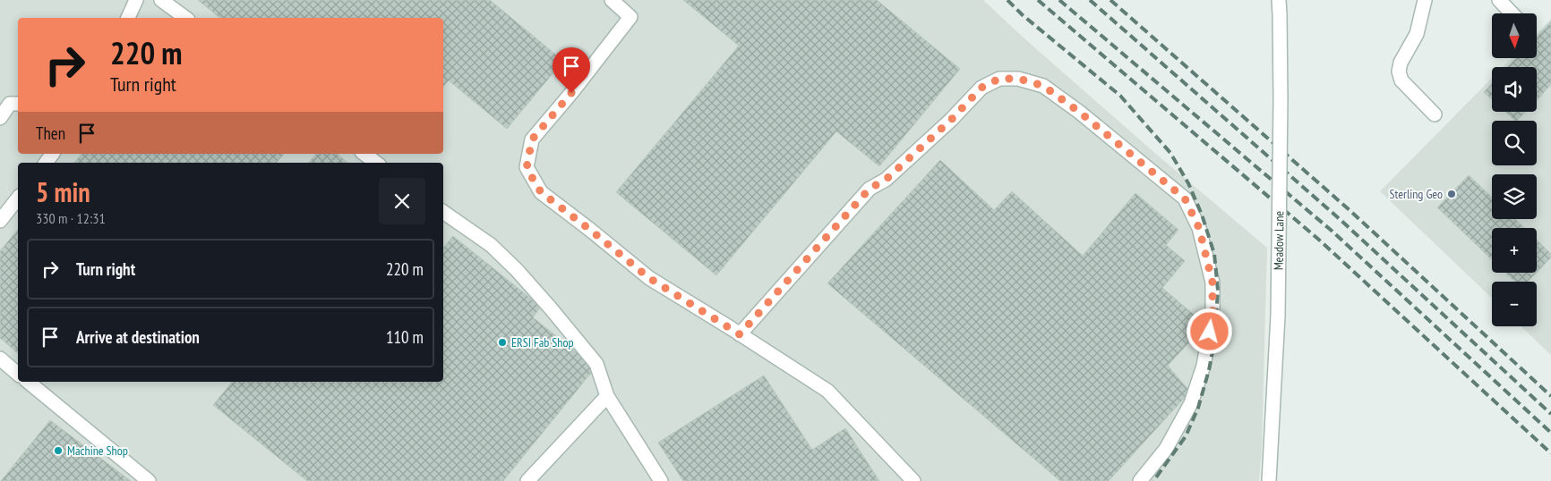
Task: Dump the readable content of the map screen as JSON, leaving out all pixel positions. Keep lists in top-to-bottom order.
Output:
{
  "streets": {
    "street": ["Meadow Lane"]
  },
  "places": ["Sterling Geo", "ERSI Fab Shop", "Machine Shop"],
  "north": "bottom",
  "page": {
    "map_buttons": ["+", "−"],
    "turn": ["220 m", "Turn right"],
    "then": "Then",
    "heading": ["5 min", "330 m · 12:31"],
    "list": [
      {
        "name": "Turn right",
        "value": "220 m"
      },
      {
        "name": "Arrive at destination",
        "value": "110 m"
      }
    ]
  }
}
